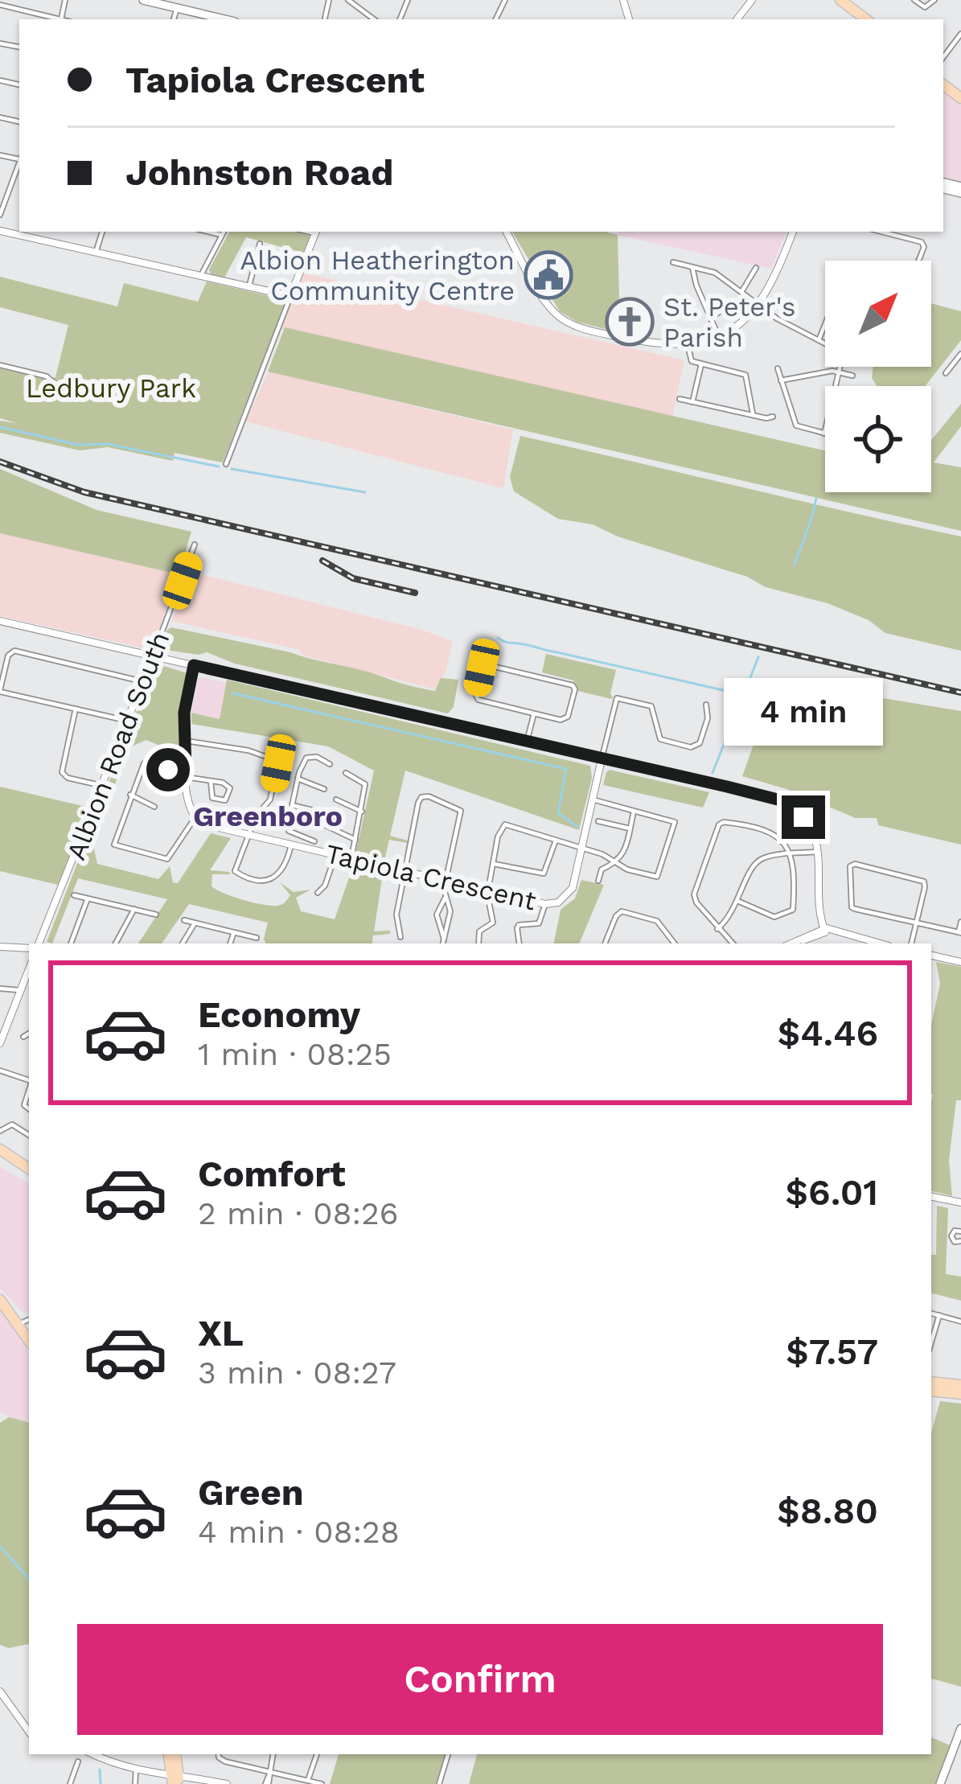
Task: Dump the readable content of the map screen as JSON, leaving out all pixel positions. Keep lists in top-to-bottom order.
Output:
{
  "streets": {
    "street": ["Albion Road South", "Tapiola Crescent"]
  },
  "districts": ["Greenboro"],
  "parks": ["Ledbury Park"],
  "places": {
    "public building": ["Albion Heatherington Community Centre"],
    "church": ["St. Peter's Parish"]
  },
  "north": "top right",
  "page": {
    "banner": ["Tapiola Crescent", "Johnston Road"],
    "bubble": "4 min",
    "list": [
      {
        "name": "Economy",
        "note": "1 min · 08:25",
        "value": "$4.46"
      },
      {
        "name": "Comfort",
        "note": "2 min · 08:26",
        "value": "$6.01"
      },
      {
        "name": "XL",
        "note": "3 min · 08:27",
        "value": "$7.57"
      },
      {
        "name": "Green",
        "note": "4 min · 08:28",
        "value": "$8.80"
      }
    ],
    "buttons": "Confirm"
  }
}
